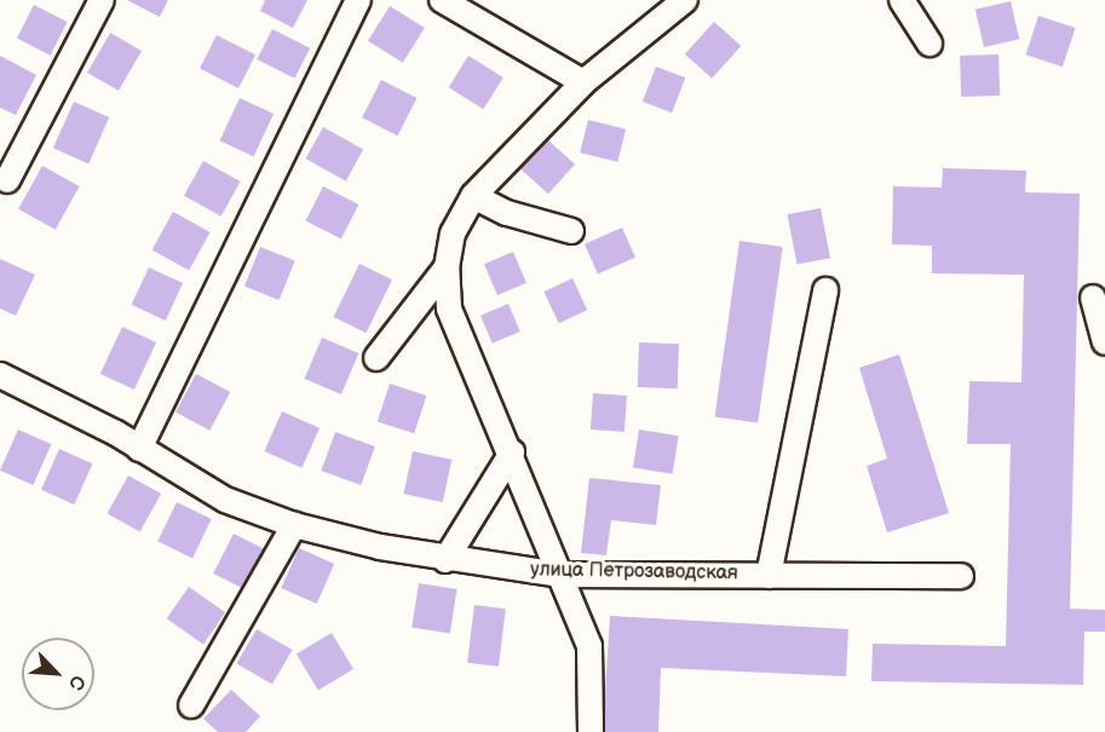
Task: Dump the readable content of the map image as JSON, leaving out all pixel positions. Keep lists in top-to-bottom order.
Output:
{
  "streets": {
    "street": ["улица Петрозаводская"]
  },
  "north": "bottom right"
}
